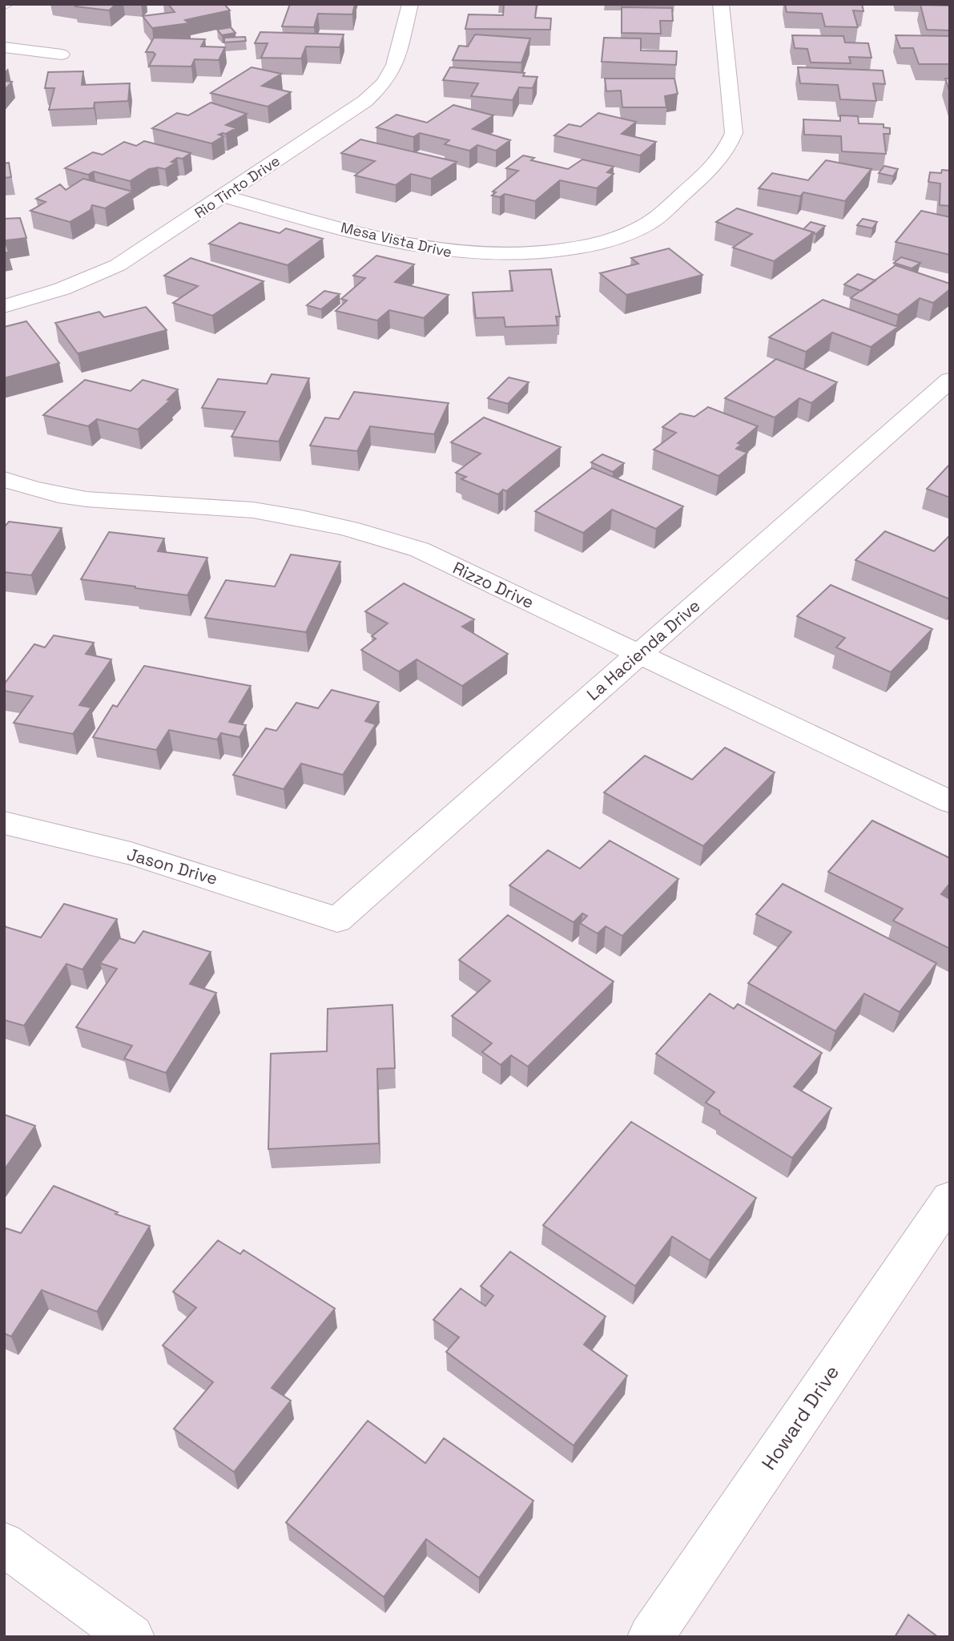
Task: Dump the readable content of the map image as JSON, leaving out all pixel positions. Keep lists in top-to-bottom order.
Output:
{
  "streets": {
    "street": [
      "Rio Tinto Drive",
      "Mesa Vista Drive",
      "Rizzo Drive",
      "La Hacienda Drive",
      "Jason Drive",
      "Howard Drive"
    ]
  },
  "crossings": [
    ["Rio Tinto Drive", "Mesa Vista Drive"],
    ["Rizzo Drive", "La Hacienda Drive"],
    ["La Hacienda Drive", "Jason Drive"]
  ]
}
